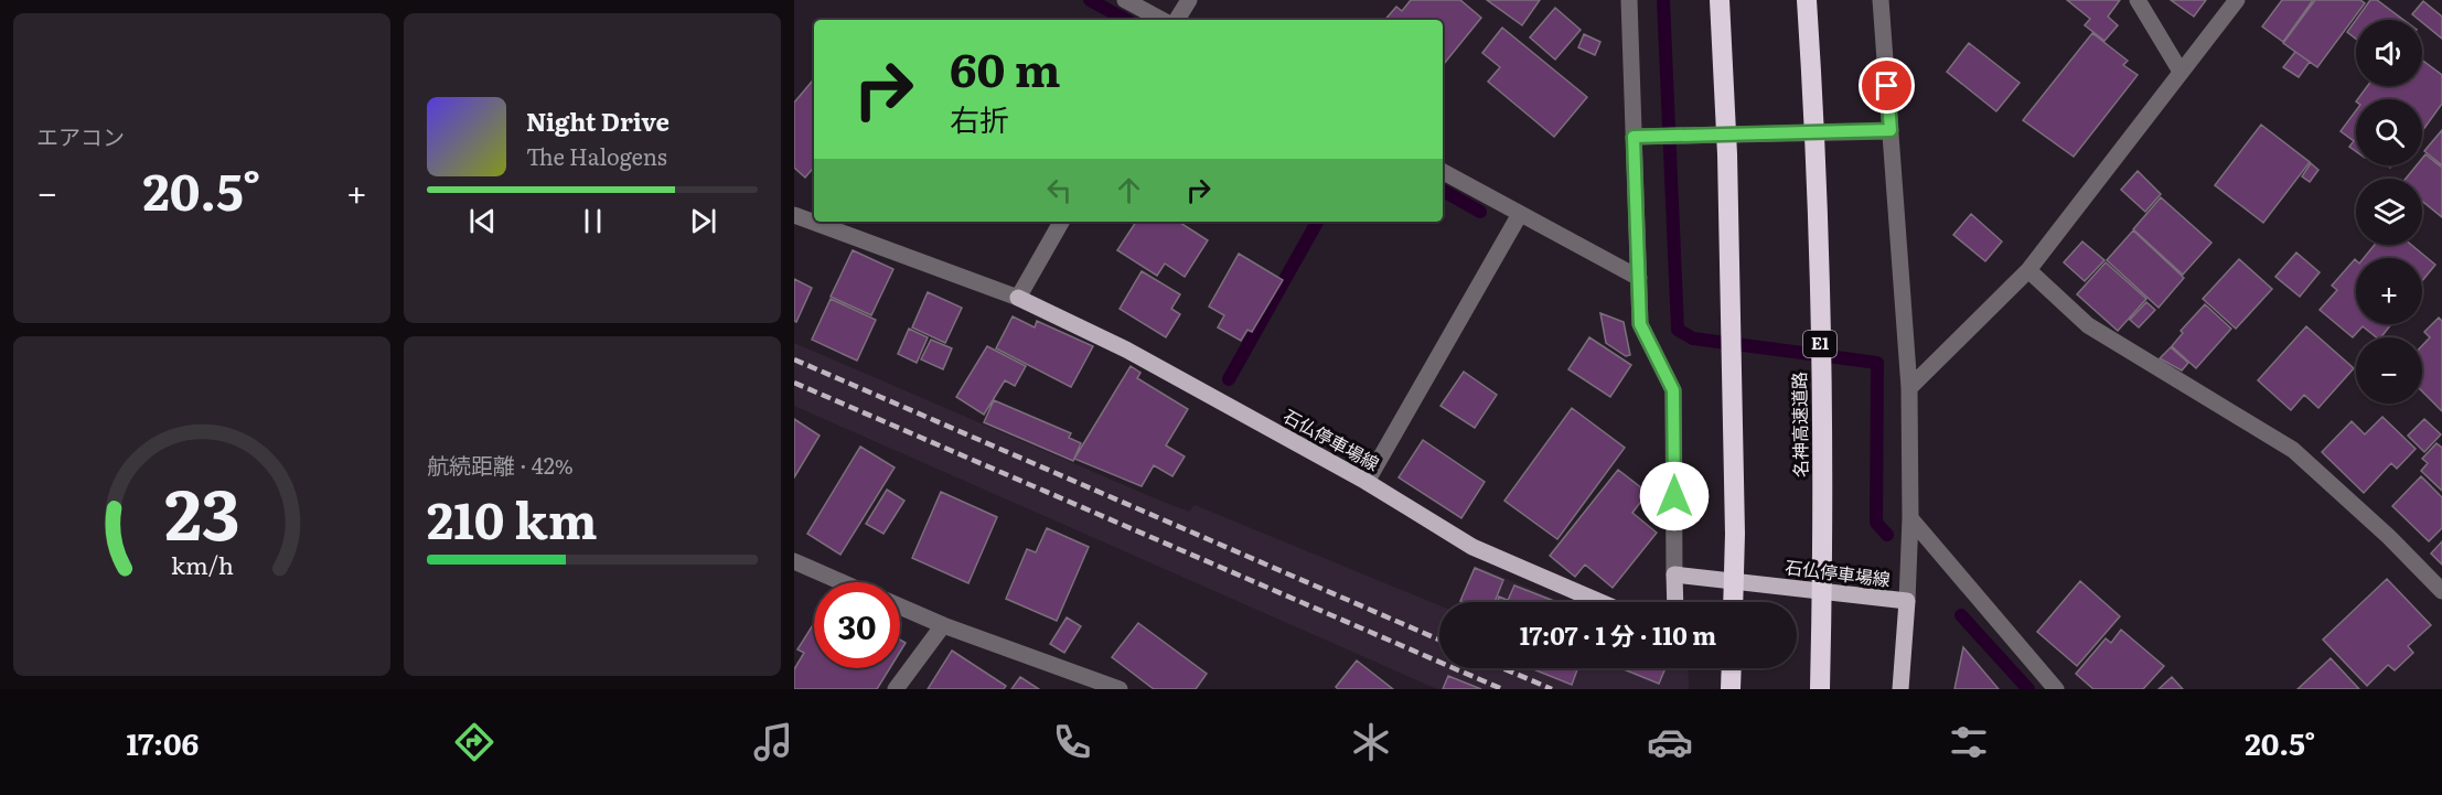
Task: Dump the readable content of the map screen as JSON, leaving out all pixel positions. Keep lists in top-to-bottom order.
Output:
{
  "streets": {
    "highway": ["E1", "名神高速道路"],
    "main road": ["石仏停車場線"]
  },
  "page": {
    "tile": [
      "エアコン",
      ["航続距離 · 42%", "210 km"]
    ],
    "map_buttons": ["+", "−"],
    "turn": ["60 m", "右折"],
    "song": ["Night Drive", "The Halogens"],
    "heat": ["−", "20.5°", "+"],
    "limit": "30",
    "trip": "17:07 · 1 分 · 110 m",
    "tabs": ["17:06", "20.5°"],
    "gauge": ["23", "km/h"]
  }
}
